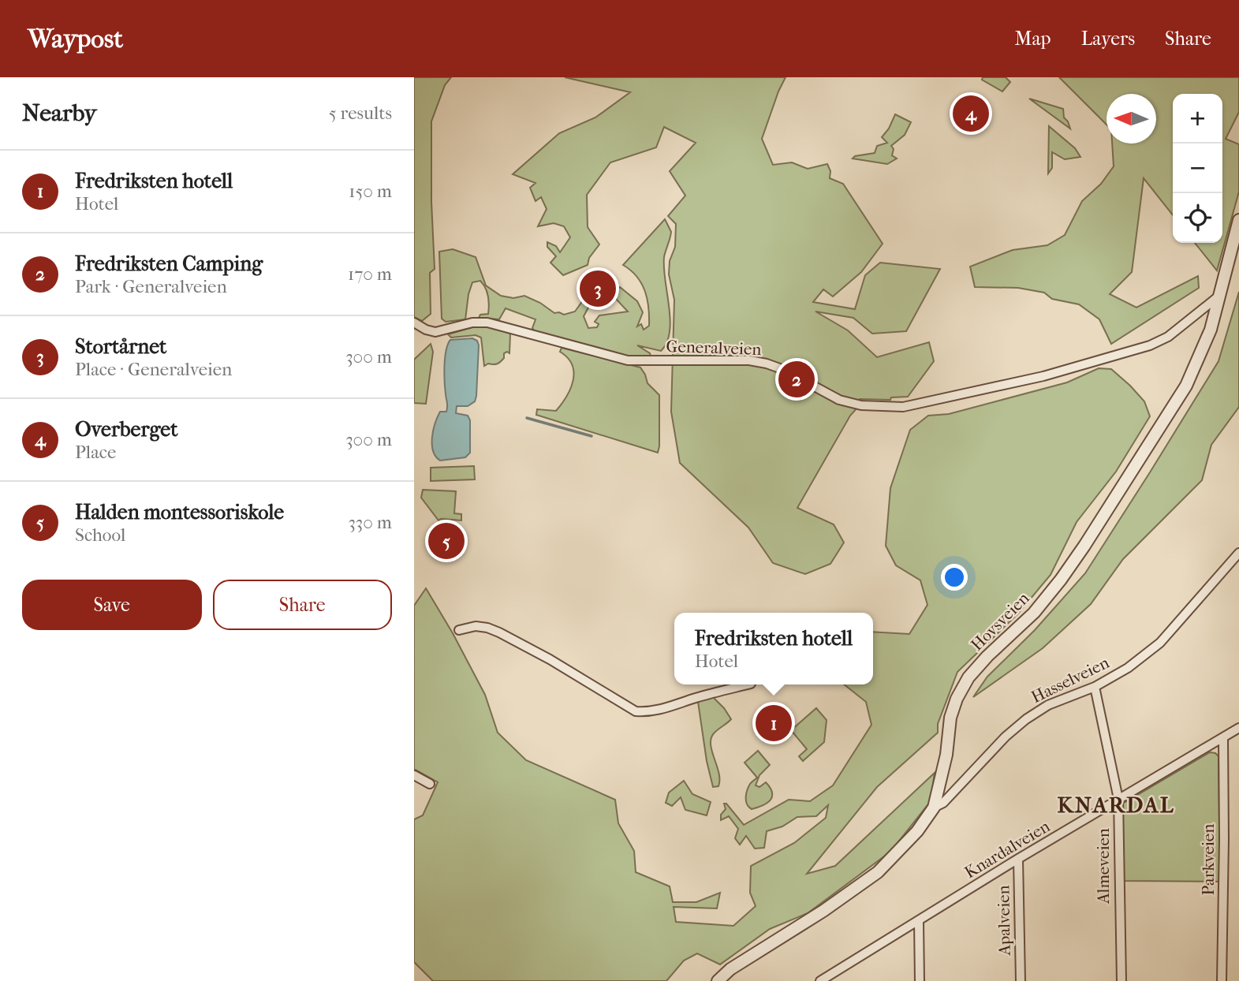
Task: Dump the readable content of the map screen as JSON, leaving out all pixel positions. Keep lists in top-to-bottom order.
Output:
{
  "streets": {
    "street": [
      "Generalveien",
      "Hovsveien",
      "Hasselveien",
      "Knardalveien",
      "Parkveien",
      "Almeveien",
      "Apalveien"
    ]
  },
  "crossings": [
    ["Generalveien", "Hovsveien"],
    ["Hovsveien", "Hasselveien"],
    ["Hasselveien", "Almeveien"],
    ["Knardalveien", "Parkveien"],
    ["Knardalveien", "Almeveien"],
    ["Knardalveien", "Apalveien"]
  ],
  "districts": ["KNARDAL"],
  "north": "left",
  "page": {
    "header": "Waypost",
    "nav": ["Map", "Layers", "Share"],
    "heading": ["Nearby", "5 results"],
    "pins": [
      "4",
      "3",
      "2",
      "5",
      "1"
    ],
    "map_buttons": ["+", "−"],
    "list": [
      {
        "mark": "1",
        "name": "Fredriksten hotell",
        "note": "Hotel",
        "value": "150 m"
      },
      {
        "mark": "2",
        "name": "Fredriksten Camping",
        "note": "Park · Generalveien",
        "value": "170 m"
      },
      {
        "mark": "3",
        "name": "Stortårnet",
        "note": "Place · Generalveien",
        "value": "300 m"
      },
      {
        "mark": "4",
        "name": "Overberget",
        "note": "Place",
        "value": "300 m"
      },
      {
        "mark": "5",
        "name": "Halden montessoriskole",
        "note": "School",
        "value": "330 m"
      }
    ],
    "buttons": ["Save", "Share"],
    "popup": ["Fredriksten hotell", "Hotel"]
  }
}
